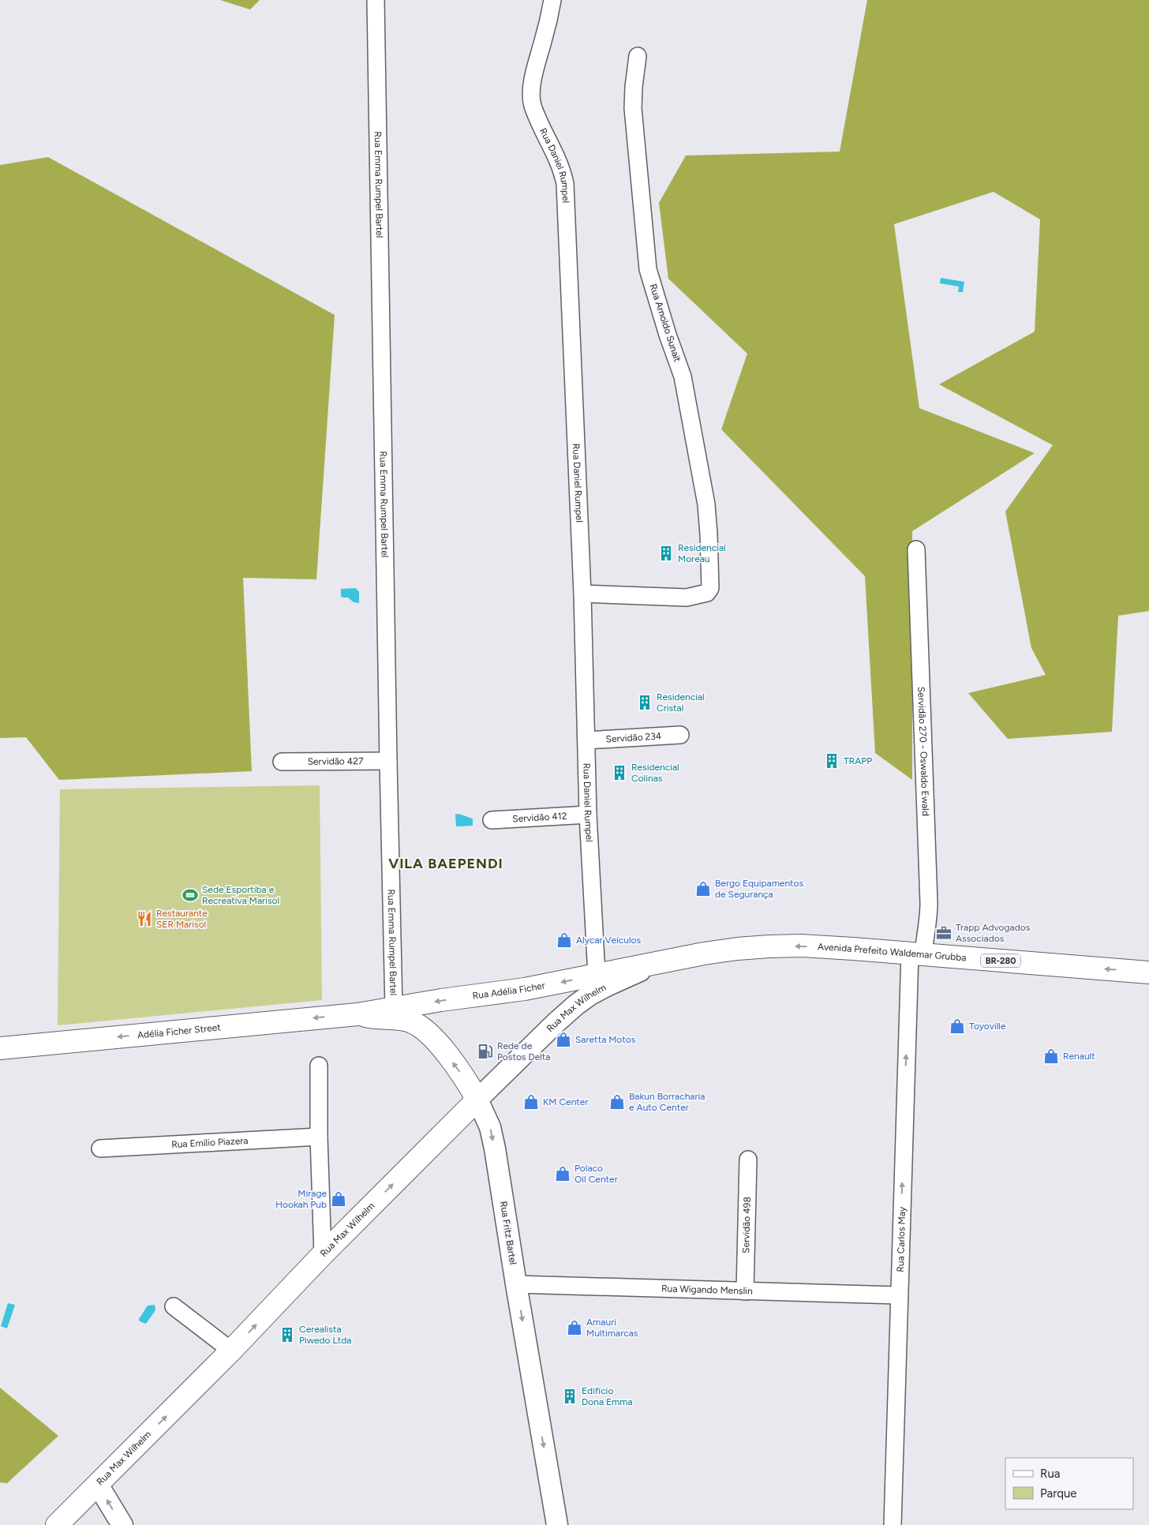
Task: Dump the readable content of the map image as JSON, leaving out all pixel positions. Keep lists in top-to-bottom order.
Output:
{
  "streets": {
    "main road": [
      "Avenida Prefeito Waldemar Grubba",
      "BR-280",
      "Rua Adélia Ficher",
      "Rua Max Wilhelm",
      "Adélia Ficher Street",
      "Rua Fritz Bartel"
    ],
    "street": [
      "Rua Daniel Rumpel",
      "Rua Emma Rumpel Bartel",
      "Rua Arnoldo Sunait",
      "Servidão 234",
      "Servidão 270 - Oswaldo Ewald",
      "Servidão 427",
      "Servidão 412",
      "Rua Emílio Piazera",
      "Servidão 498",
      "Rua Carlos May",
      "Rua Wigando Menslin"
    ]
  },
  "crossings": [
    ["Rua Daniel Rumpel", "Rua Arnoldo Sunait"],
    ["Rua Daniel Rumpel", "Servidão 234"],
    ["Rua Daniel Rumpel", "Servidão 412"],
    ["Rua Daniel Rumpel", "Rua Adélia Ficher"],
    ["Rua Emma Rumpel Bartel", "Servidão 427"],
    ["Rua Emma Rumpel Bartel", "Rua Adélia Ficher"],
    ["Servidão 270 - Oswaldo Ewald", "Avenida Prefeito Waldemar Grubba"],
    ["Servidão 270 - Oswaldo Ewald", "Rua Carlos May"],
    ["Avenida Prefeito Waldemar Grubba", "Rua Adélia Ficher"],
    ["Avenida Prefeito Waldemar Grubba", "Rua Max Wilhelm"],
    ["Avenida Prefeito Waldemar Grubba", "Rua Carlos May"],
    ["Rua Adélia Ficher", "Rua Max Wilhelm"],
    ["Rua Adélia Ficher", "Adélia Ficher Street"],
    ["Rua Adélia Ficher", "Rua Fritz Bartel"],
    ["Rua Max Wilhelm", "Rua Fritz Bartel"],
    ["Adélia Ficher Street", "Rua Fritz Bartel"],
    ["Servidão 498", "Rua Wigando Menslin"],
    ["Rua Fritz Bartel", "Rua Wigando Menslin"],
    ["Rua Carlos May", "Rua Wigando Menslin"]
  ],
  "one_way": [
    "Avenida Prefeito Waldemar Grubba",
    "Rua Adélia Ficher",
    "Rua Max Wilhelm",
    "Adélia Ficher Street",
    "Rua Carlos May"
  ],
  "districts": ["VILA BAEPENDI"],
  "places": {
    "building": [
      "Residencial Moreau",
      "Residencial Cristal",
      "TRAPP",
      "Residencial Colinas",
      "Cerealista Piwedo Ltda",
      "Edifício Dona Emma"
    ],
    "shop": [
      "Bergo Equipamentos de Segurança",
      "Alycar Veículos",
      "Toyoville",
      "Saretta Motos",
      "Renault",
      "KM Center",
      "Bakun Borracharia e Auto Center",
      "Polaco Oil Center",
      "Mirage Hookah Pub",
      "Amauri Multimarcas"
    ],
    "sports": ["Sede Esportiba e Recreativa Marisol"],
    "restaurant": ["Restaurante SER Marisol"],
    "office": ["Trapp Advogados Associados"],
    "fuel station": ["Rede de Postos Delta"]
  },
  "legend": ["Rua", "Parque"]
}
